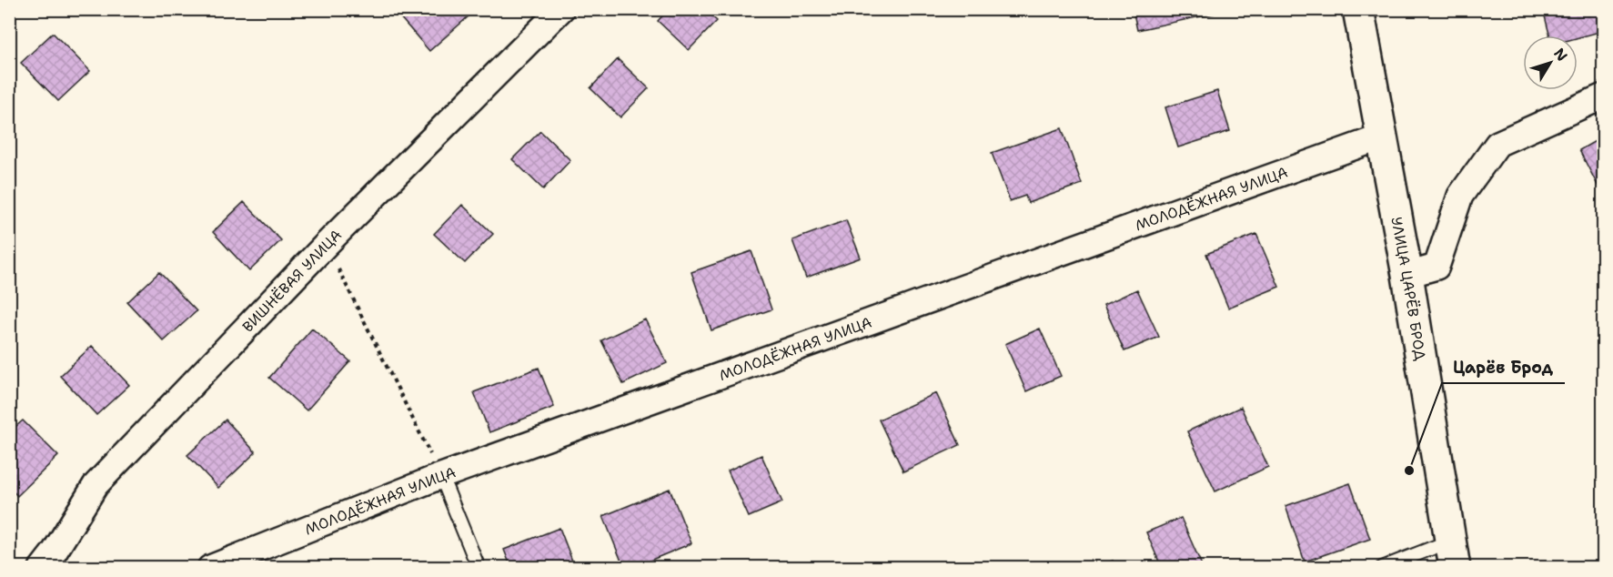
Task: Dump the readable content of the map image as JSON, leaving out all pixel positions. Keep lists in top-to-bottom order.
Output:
{
  "streets": {
    "street": ["МОЛОДЁЖНАЯ УЛИЦА", "ВИШНЁВАЯ УЛИЦА", "УЛИЦА ЦАРЁВ БРОД"]
  },
  "crossings": [
    ["МОЛОДЁЖНАЯ УЛИЦА", "УЛИЦА ЦАРЁВ БРОД"]
  ],
  "places": ["Царёв Брод"],
  "north": "top right"
}
